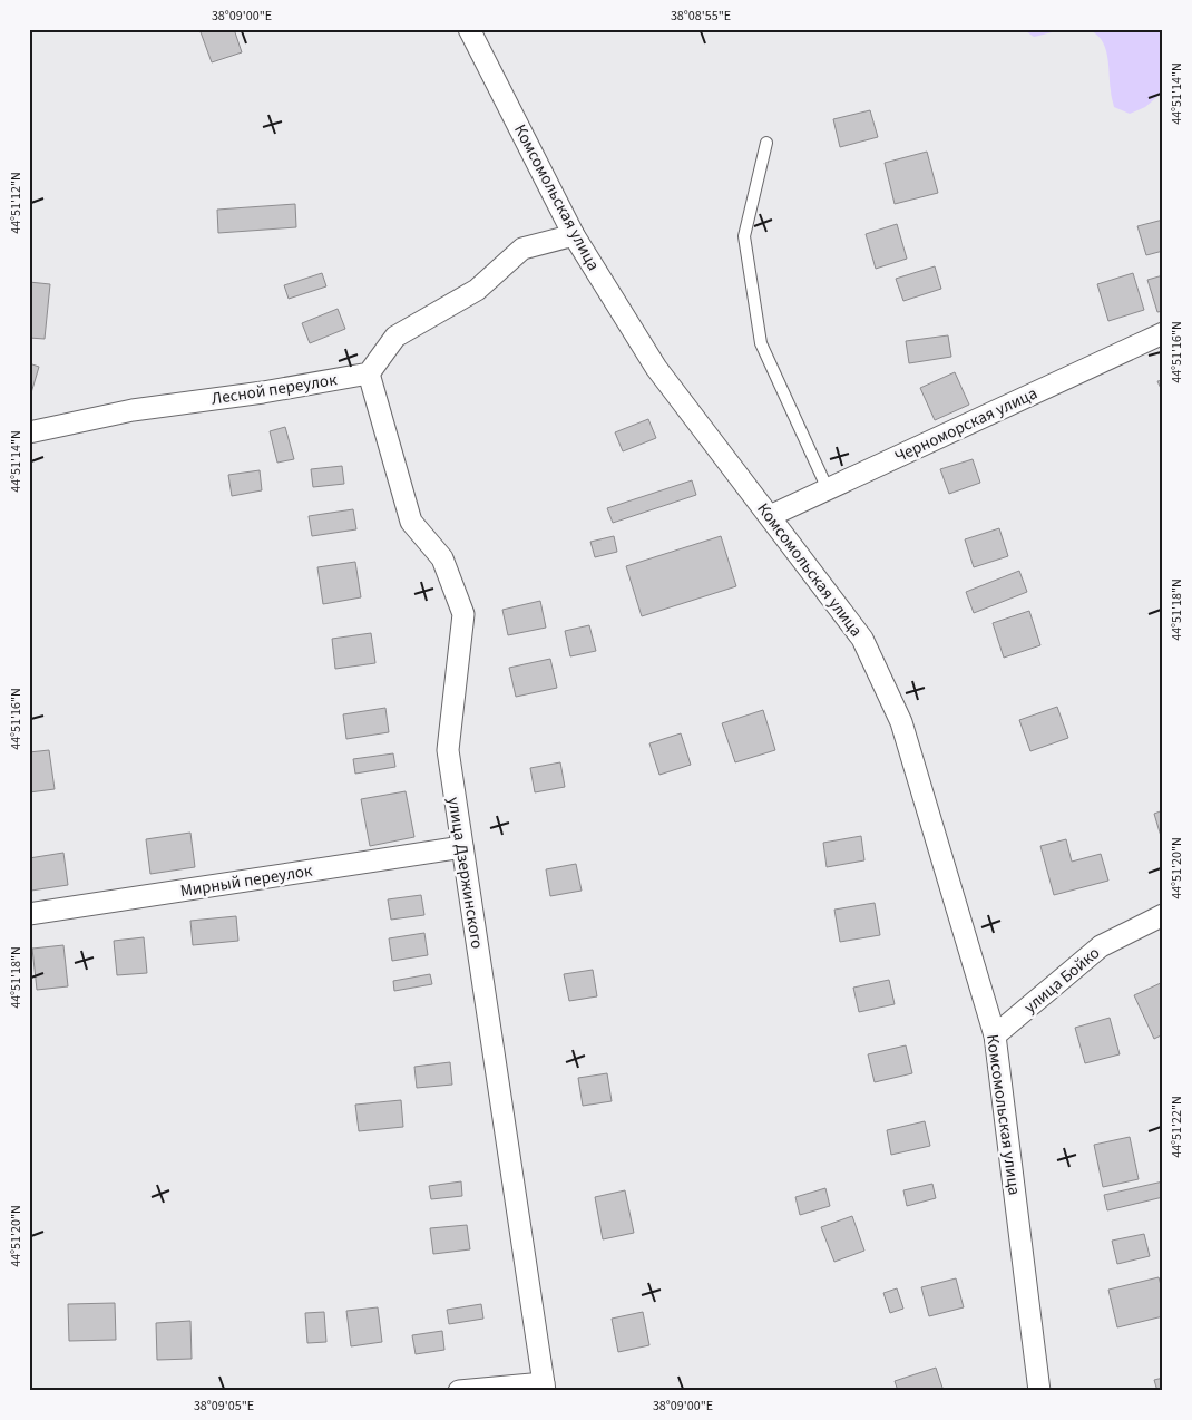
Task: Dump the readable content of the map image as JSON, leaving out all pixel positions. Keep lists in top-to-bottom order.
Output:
{
  "streets": {
    "street": [
      "Комсомольская улица",
      "Лесной переулок",
      "Черноморская улица",
      "улица Дзержинского",
      "Мирный переулок",
      "улица Бойко"
    ]
  },
  "crossings": [
    ["Комсомольская улица", "Черноморская улица"],
    ["Комсомольская улица", "улица Бойко"],
    ["Лесной переулок", "улица Дзержинского"],
    ["улица Дзержинского", "Мирный переулок"]
  ],
  "coordinates": [
    "38°09'00\"E",
    "38°08'55\"E",
    "44°51'14\"N",
    "44°51'12\"N",
    "44°51'16\"N",
    "44°51'18\"N",
    "44°51'20\"N",
    "44°51'22\"N",
    "38°09'05\"E"
  ]
}
